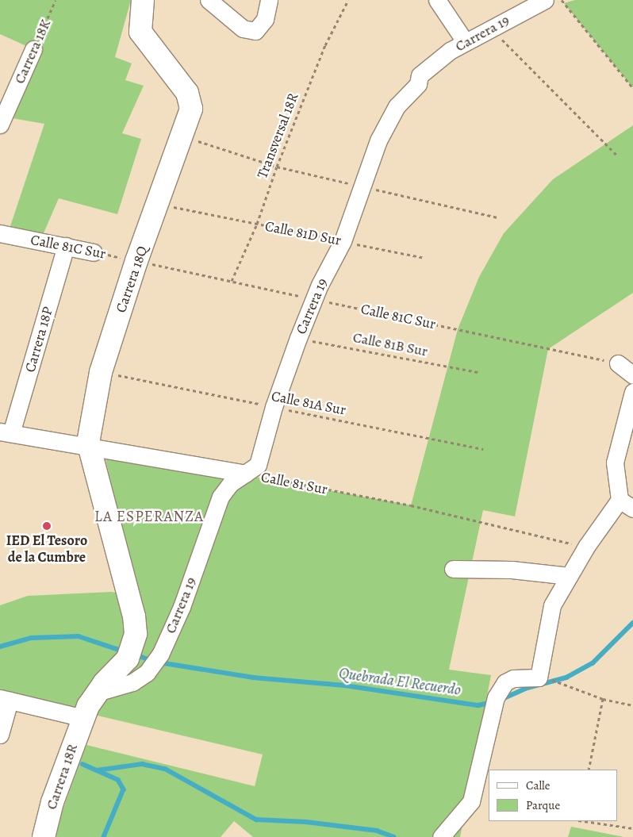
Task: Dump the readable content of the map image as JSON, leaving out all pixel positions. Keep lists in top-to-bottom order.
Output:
{
  "streets": {
    "street": [
      "Carrera 19",
      "Carrera 18K",
      "Calle 81C Sur",
      "Carrera 18Q",
      "Carrera 18P",
      "Calle 81 Sur",
      "Carrera 18R"
    ],
    "path": [
      "Transversal 18R",
      "Calle 81D Sur",
      "Calle 81B Sur",
      "Calle 81A Sur"
    ]
  },
  "crossings": [
    ["Carrera 19", "Calle 81D Sur"],
    ["Carrera 19", "Calle 81C Sur"],
    ["Carrera 19", "Carrera 18Q"],
    ["Carrera 19", "Calle 81B Sur"],
    ["Carrera 19", "Calle 81A Sur"],
    ["Carrera 19", "Calle 81 Sur"],
    ["Carrera 19", "Carrera 18R"],
    ["Transversal 18R", "Calle 81D Sur"],
    ["Transversal 18R", "Calle 81C Sur"],
    ["Calle 81C Sur", "Carrera 18Q"],
    ["Calle 81C Sur", "Carrera 18P"],
    ["Carrera 18Q", "Calle 81 Sur"],
    ["Carrera 18Q", "Carrera 18R"],
    ["Carrera 18P", "Calle 81 Sur"]
  ],
  "districts": ["LA ESPERANZA"],
  "water": ["Quebrada El Recuerdo"],
  "places": ["IED El Tesoro de la Cumbre"],
  "legend": ["Calle", "Parque"]
}
